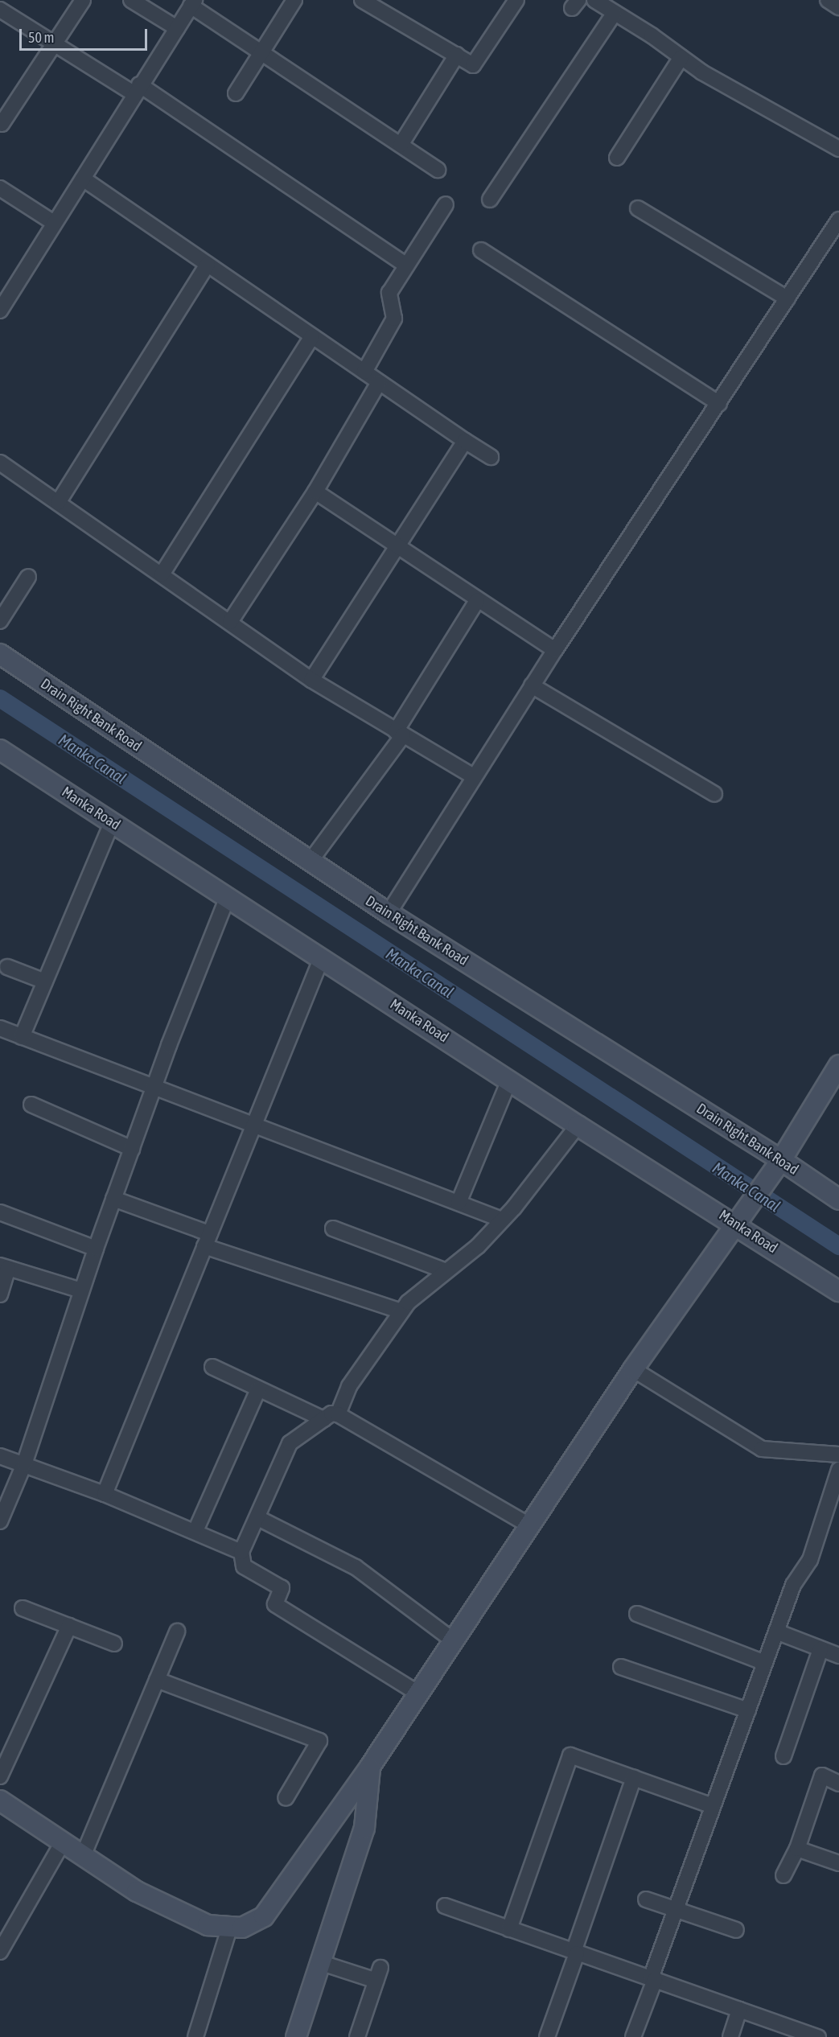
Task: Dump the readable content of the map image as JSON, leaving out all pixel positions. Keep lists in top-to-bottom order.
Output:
{
  "streets": {
    "main road": ["Drain Right Bank Road", "Manka Road"]
  },
  "water": ["Manka Canal"],
  "scale_bar": "50 m"
}
